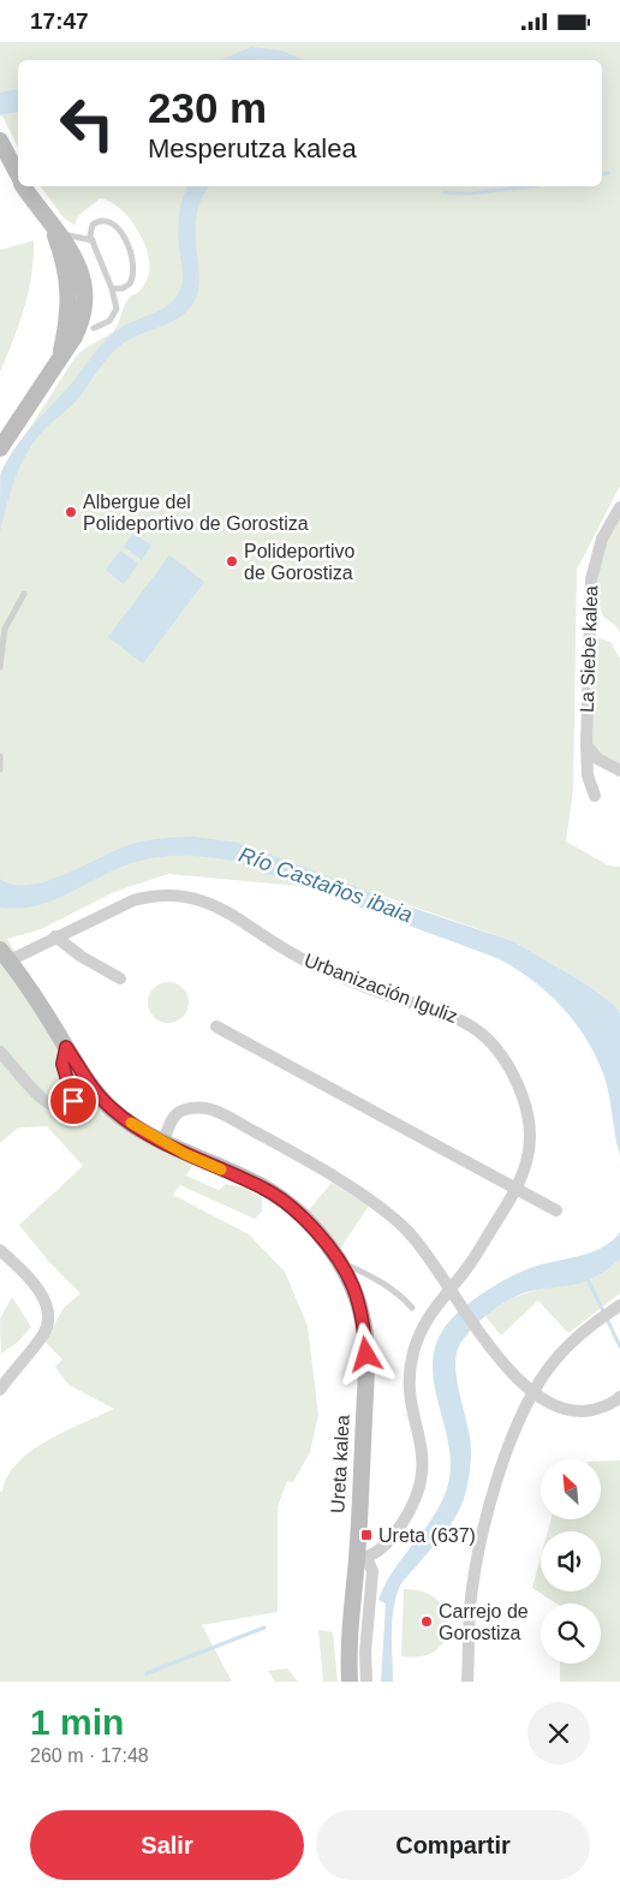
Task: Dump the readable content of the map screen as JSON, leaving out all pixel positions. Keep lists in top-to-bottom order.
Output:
{
  "streets": {
    "street": ["La Siebe kalea", "Urbanización Iguliz", "Ureta kalea"]
  },
  "crossings": [
    ["Urbanización Iguliz", "Ureta kalea"]
  ],
  "water": ["Río Castaños ibaia"],
  "places": {
    "other": ["Albergue del Polideportivo de Gorostiza", "Polideportivo de Gorostiza", "Carrejo de Gorostiza"],
    "transit": ["Ureta (637)"]
  },
  "north": "top left",
  "page": {
    "status": "17:47",
    "turn": ["230 m", "Mesperutza kalea"],
    "heading": ["1 min", "260 m · 17:48"],
    "buttons": ["Salir", "Compartir"]
  }
}
